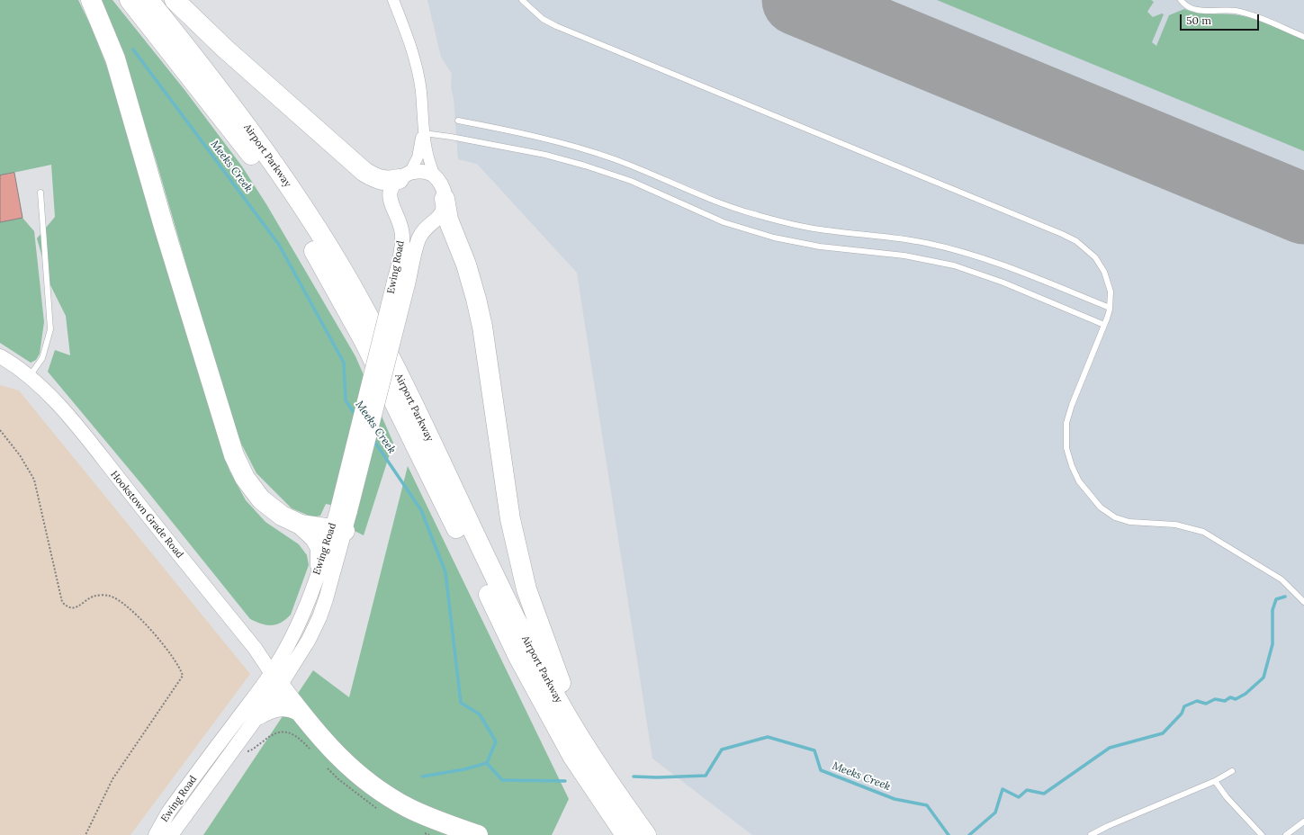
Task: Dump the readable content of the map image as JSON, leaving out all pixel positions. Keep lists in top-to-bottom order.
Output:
{
  "streets": {
    "highway": ["Airport Parkway"],
    "street": ["Ewing Road", "Hookstown Grade Road"]
  },
  "crossings": [
    ["Ewing Road", "Hookstown Grade Road"]
  ],
  "water": ["Meeks Creek"],
  "scale_bar": "50 m"
}
